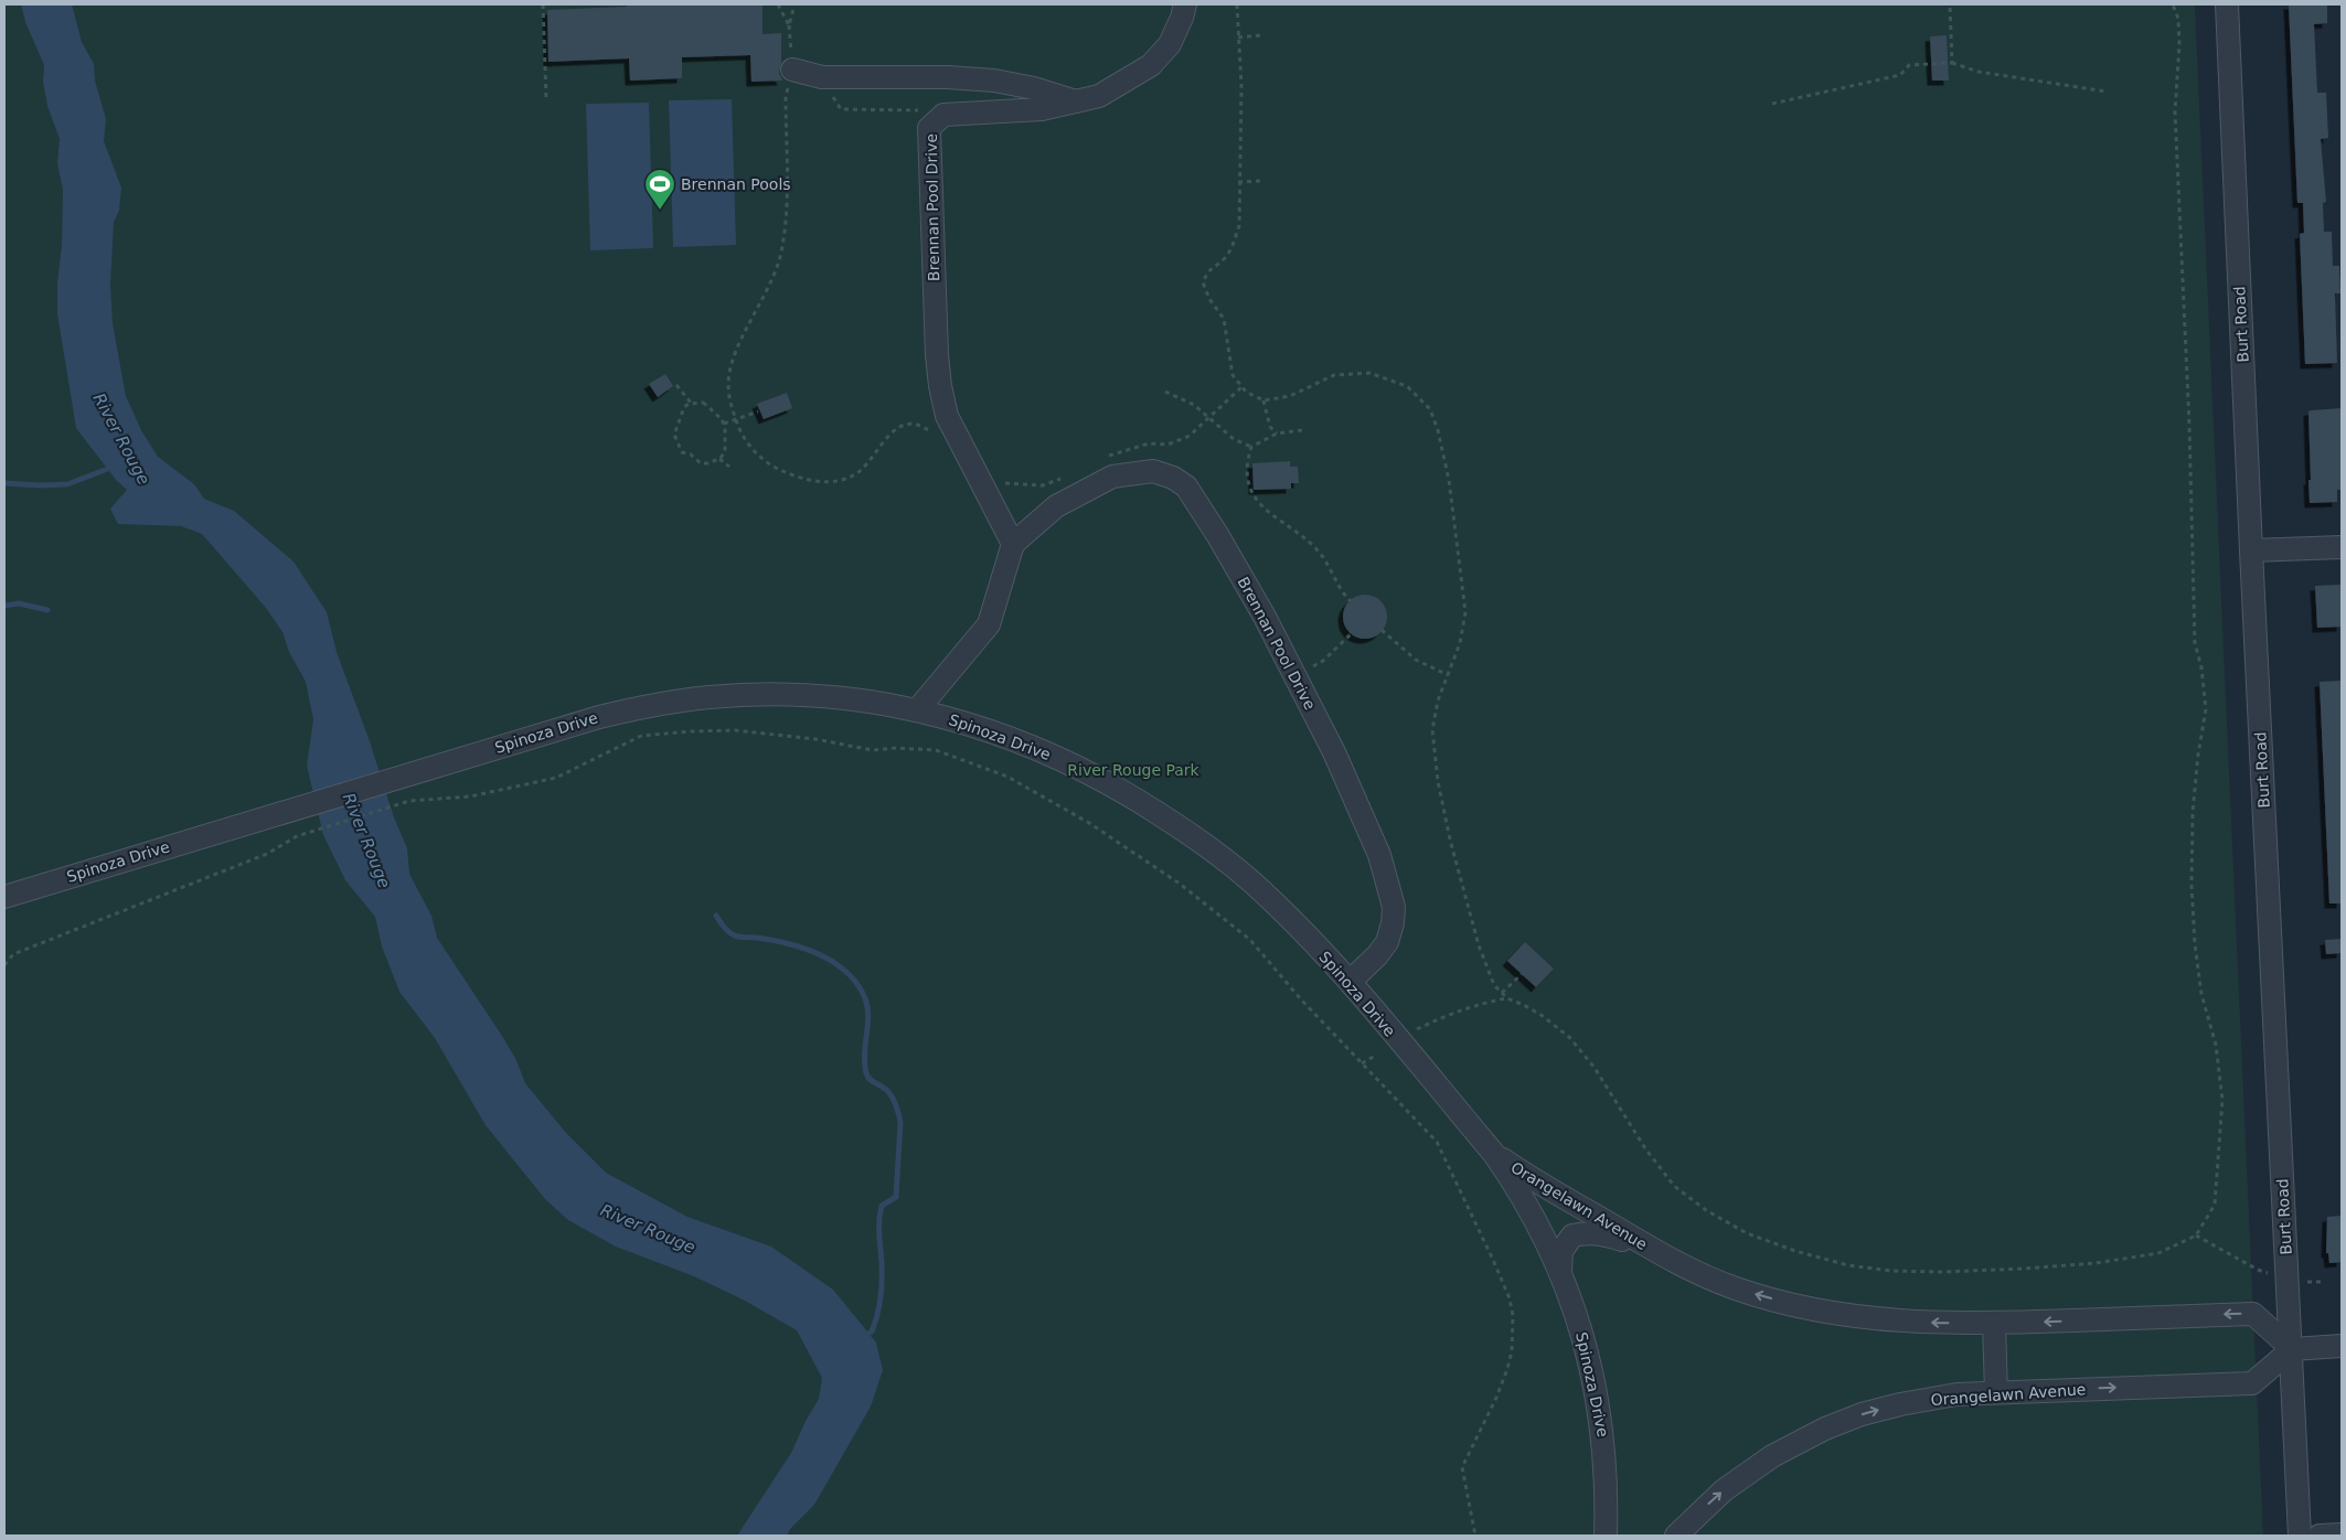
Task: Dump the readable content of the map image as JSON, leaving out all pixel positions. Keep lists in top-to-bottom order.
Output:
{
  "streets": {
    "street": [
      "Brennan Pool Drive",
      "Burt Road",
      "Spinoza Drive",
      "Orangelawn Avenue"
    ]
  },
  "crossings": [
    ["Brennan Pool Drive", "Spinoza Drive"],
    ["Burt Road", "Orangelawn Avenue"],
    ["Spinoza Drive", "Orangelawn Avenue"]
  ],
  "water": ["River Rouge"],
  "parks": ["River Rouge Park"],
  "places": {
    "sports": ["Brennan Pools"]
  }
}
